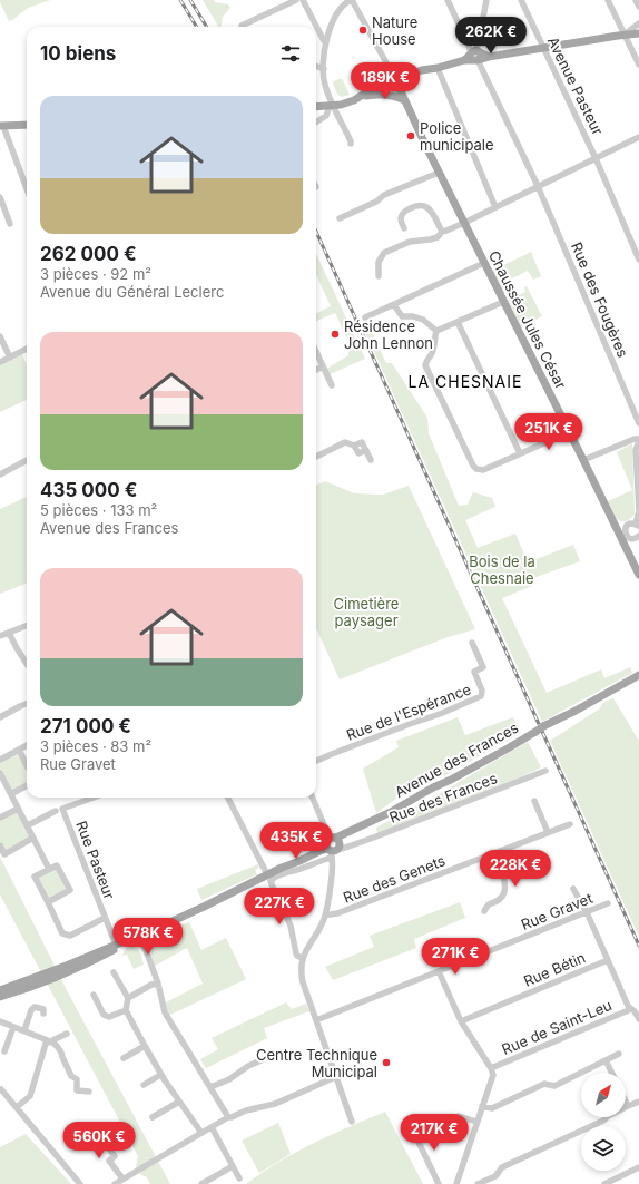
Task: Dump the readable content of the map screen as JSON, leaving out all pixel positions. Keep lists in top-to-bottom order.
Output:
{
  "streets": {
    "main road": ["Chaussée Jules César", "Avenue des Frances"],
    "street": [
      "Avenue Pasteur",
      "Rue des Fougères",
      "Rue de l'Espérance",
      "Rue des Frances",
      "Rue Pasteur",
      "Rue des Genets",
      "Rue Gravet",
      "Rue Bétin",
      "Rue de Saint-Leu"
    ]
  },
  "crossings": [
    ["Avenue des Frances", "Rue des Frances"],
    ["Avenue des Frances", "Rue Pasteur"]
  ],
  "districts": ["LA CHESNAIE"],
  "parks": ["Bois de la Chesnaie", "Cimetière paysager"],
  "places": [
    "Nature House",
    "Police municipale",
    "Résidence John Lennon",
    "Centre Technique Municipal"
  ],
  "north": "top right",
  "page": {
    "price": [
      "262K €",
      "189K €",
      "251K €",
      "435K €",
      "228K €",
      "227K €",
      "578K €",
      "271K €",
      "217K €",
      "560K €"
    ],
    "heading": "10 biens",
    "list": [
      {
        "name": "262 000 €",
        "note": "3 pièces · 92 m² · Avenue du Général Leclerc"
      },
      {
        "name": "435 000 €",
        "note": "5 pièces · 133 m² · Avenue des Frances"
      },
      {
        "name": "271 000 €",
        "note": "3 pièces · 83 m² · Rue Gravet"
      }
    ]
  }
}
